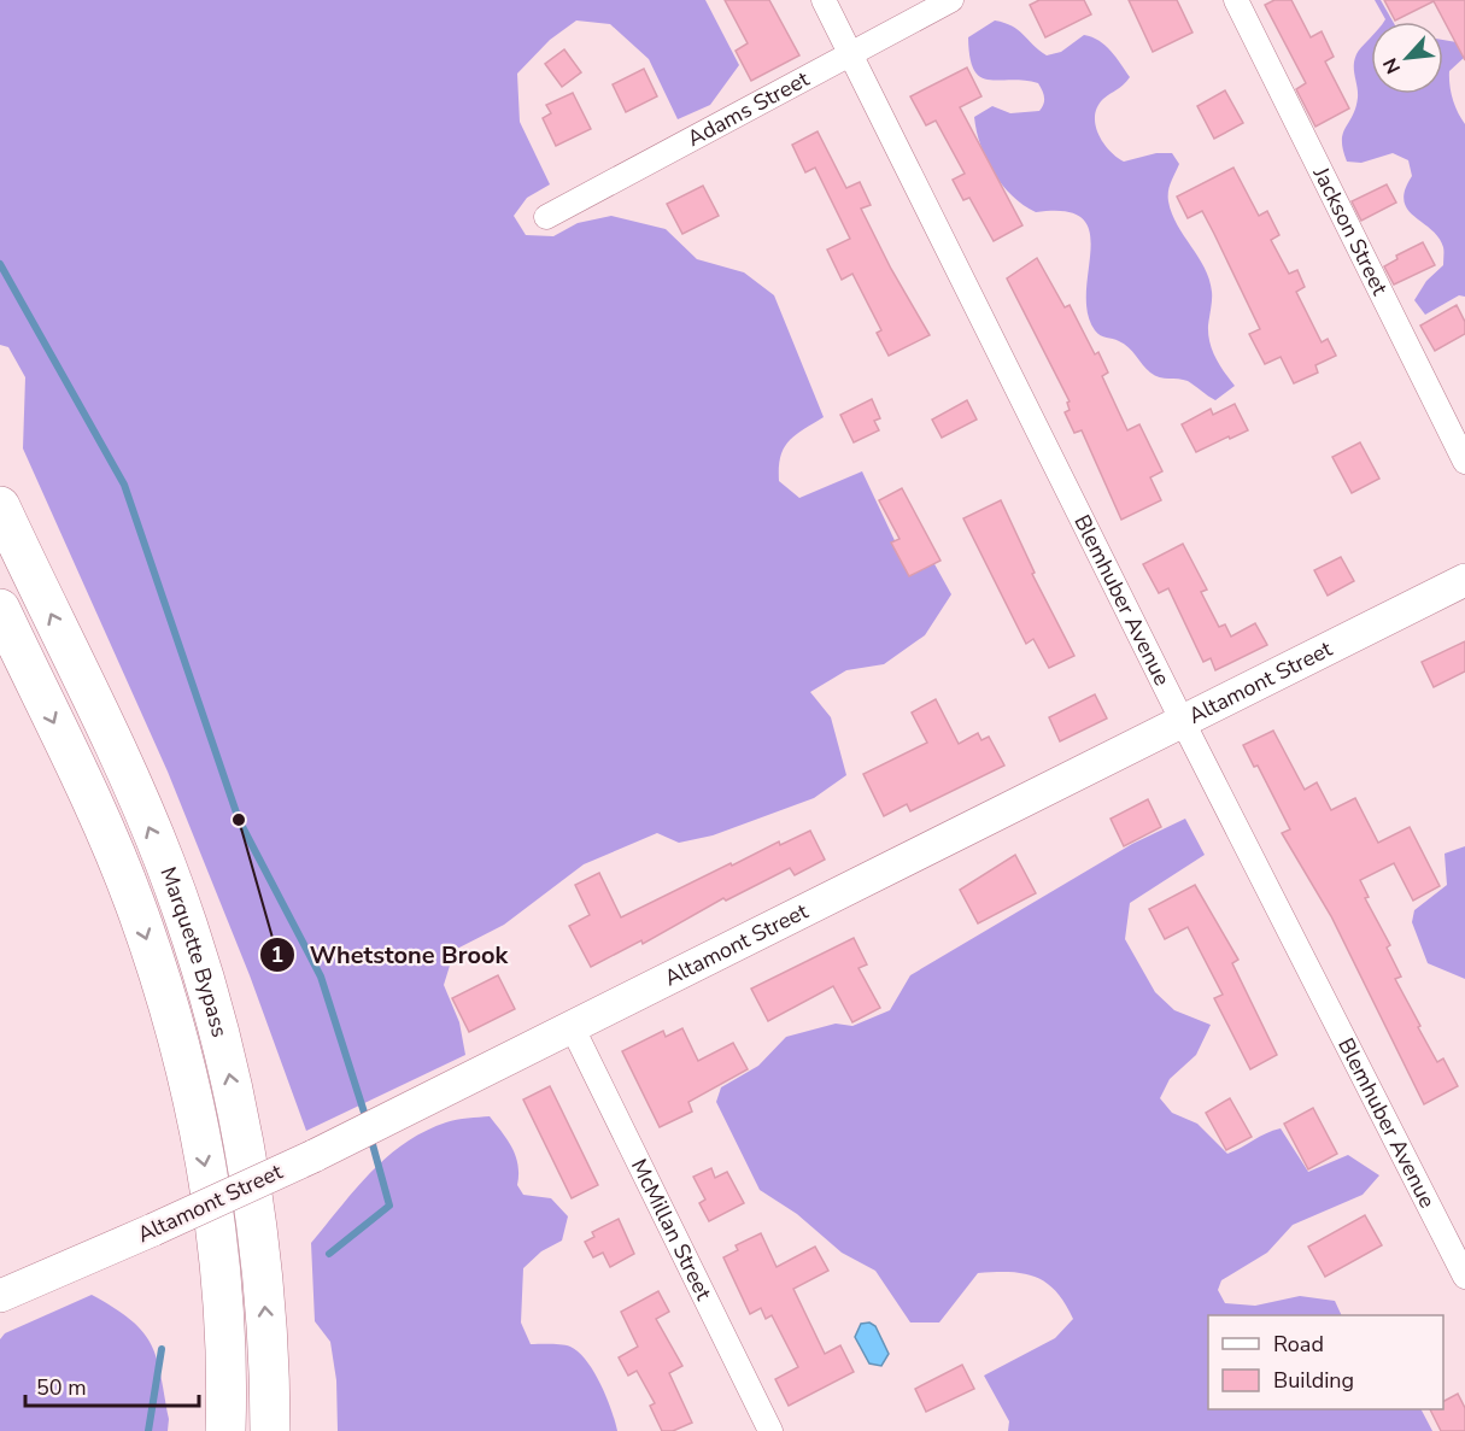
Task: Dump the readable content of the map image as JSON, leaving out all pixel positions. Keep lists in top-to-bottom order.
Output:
{
  "streets": {
    "highway": ["Marquette Bypass"],
    "street": [
      "Adams Street",
      "Jackson Street",
      "Blemhuber Avenue",
      "Altamont Street",
      "McMillan Street"
    ]
  },
  "crossings": [
    ["Adams Street", "Blemhuber Avenue"],
    ["Blemhuber Avenue", "Altamont Street"],
    ["Altamont Street", "McMillan Street"]
  ],
  "places": ["Whetstone Brook"],
  "legend": ["Road", "Building"],
  "scale_bar": "50 m",
  "north": "bottom left"
}
